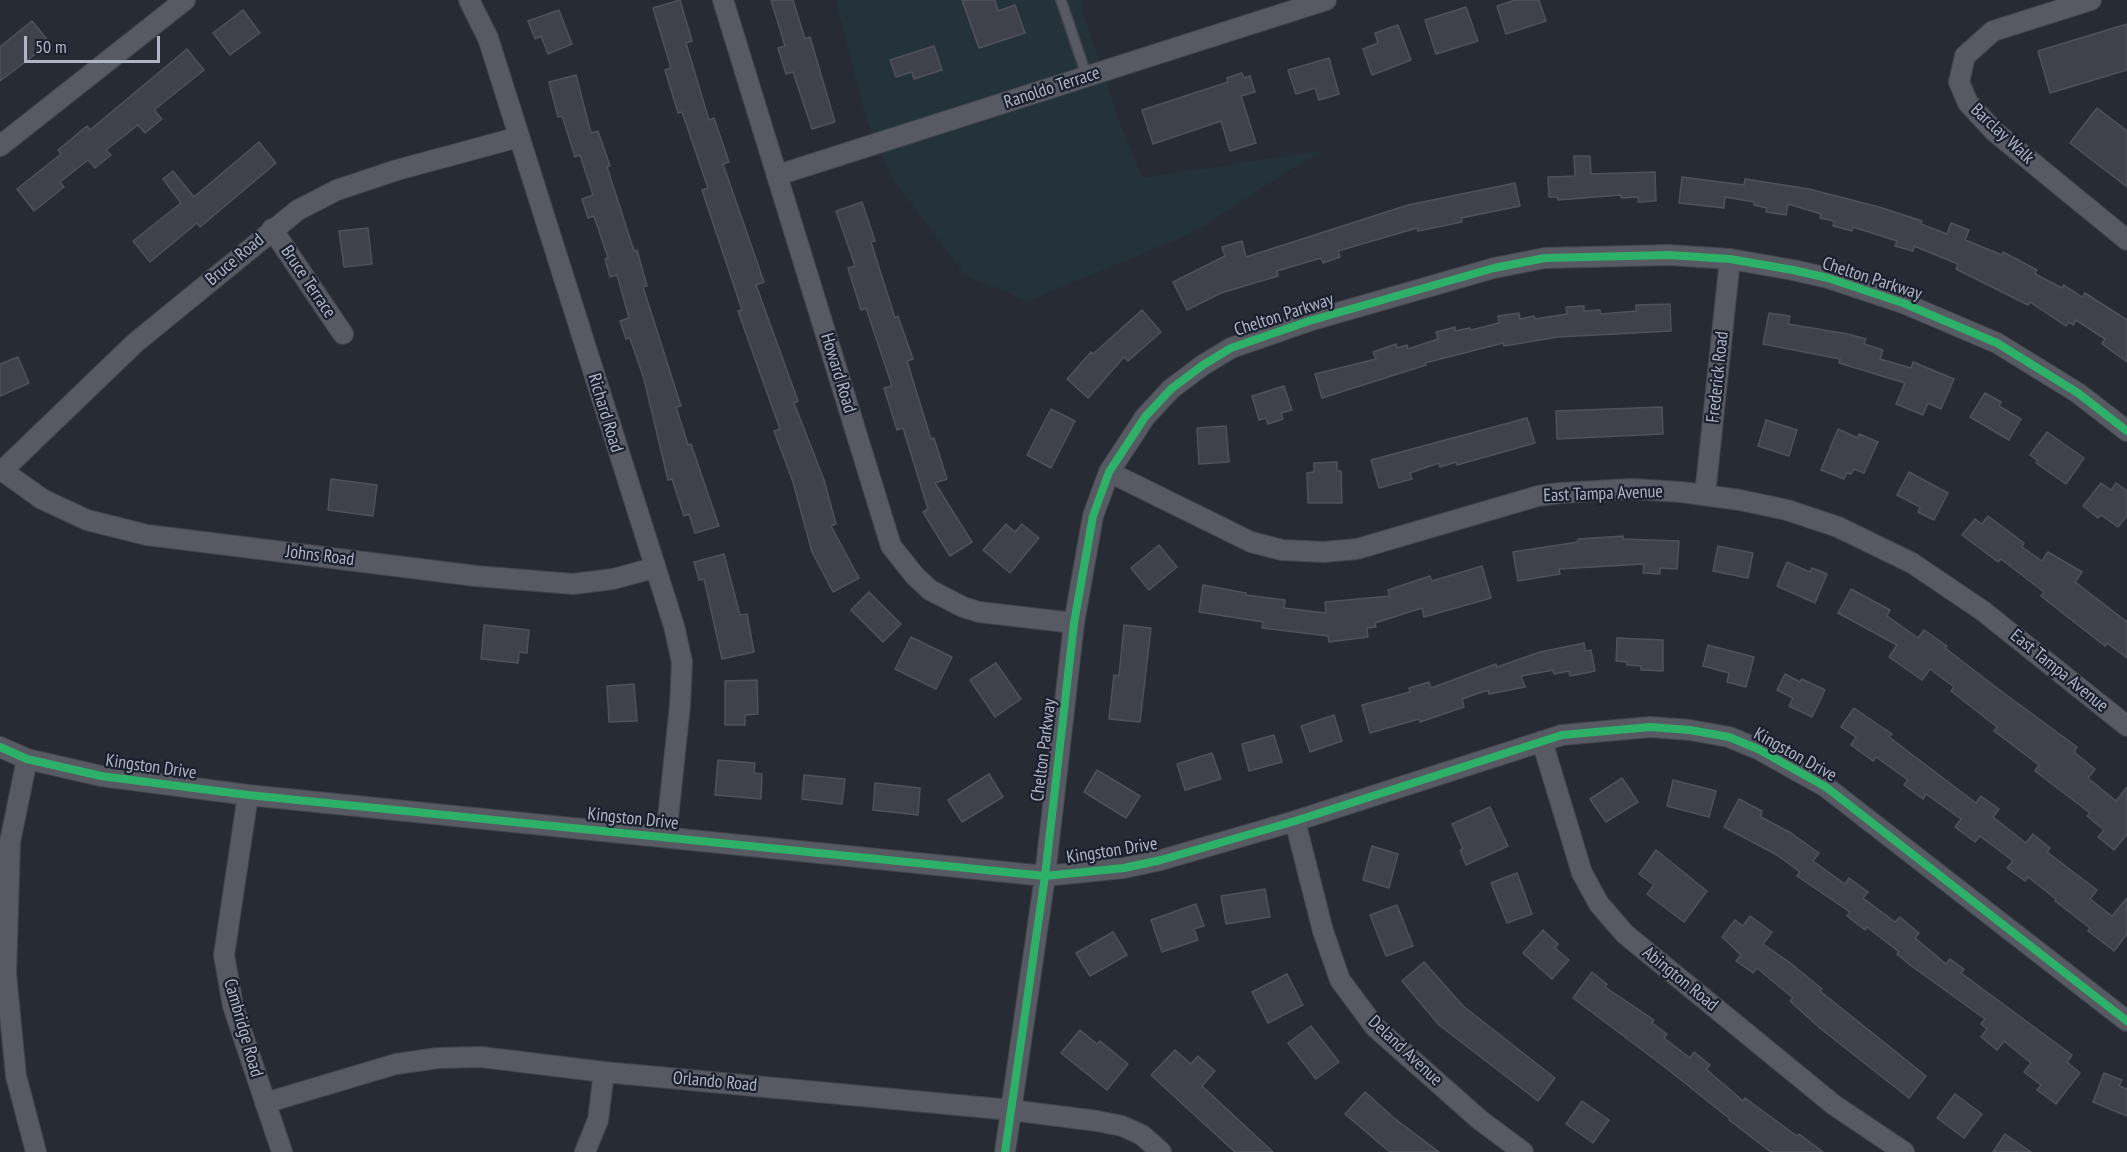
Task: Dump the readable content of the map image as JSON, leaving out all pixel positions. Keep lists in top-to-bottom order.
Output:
{
  "streets": {
    "street": [
      "Ranoldo Terrace",
      "Barclay Walk",
      "Bruce Road",
      "Chelton Parkway",
      "Bruce Terrace",
      "Howard Road",
      "Frederick Road",
      "Richard Road",
      "East Tampa Avenue",
      "Johns Road",
      "Kingston Drive",
      "Abington Road",
      "Cambridge Road",
      "Deland Avenue",
      "Orlando Road"
    ]
  },
  "crossings": [
    ["Ranoldo Terrace", "Howard Road"],
    ["Bruce Road", "Bruce Terrace"],
    ["Bruce Road", "Richard Road"],
    ["Bruce Road", "Johns Road"],
    ["Chelton Parkway", "Howard Road"],
    ["Chelton Parkway", "Frederick Road"],
    ["Chelton Parkway", "East Tampa Avenue"],
    ["Chelton Parkway", "Kingston Drive"],
    ["Chelton Parkway", "Orlando Road"],
    ["Frederick Road", "East Tampa Avenue"],
    ["Richard Road", "Johns Road"],
    ["Richard Road", "Kingston Drive"],
    ["Kingston Drive", "Abington Road"],
    ["Kingston Drive", "Cambridge Road"],
    ["Kingston Drive", "Deland Avenue"],
    ["Cambridge Road", "Orlando Road"]
  ],
  "scale_bar": "50 m"
}
